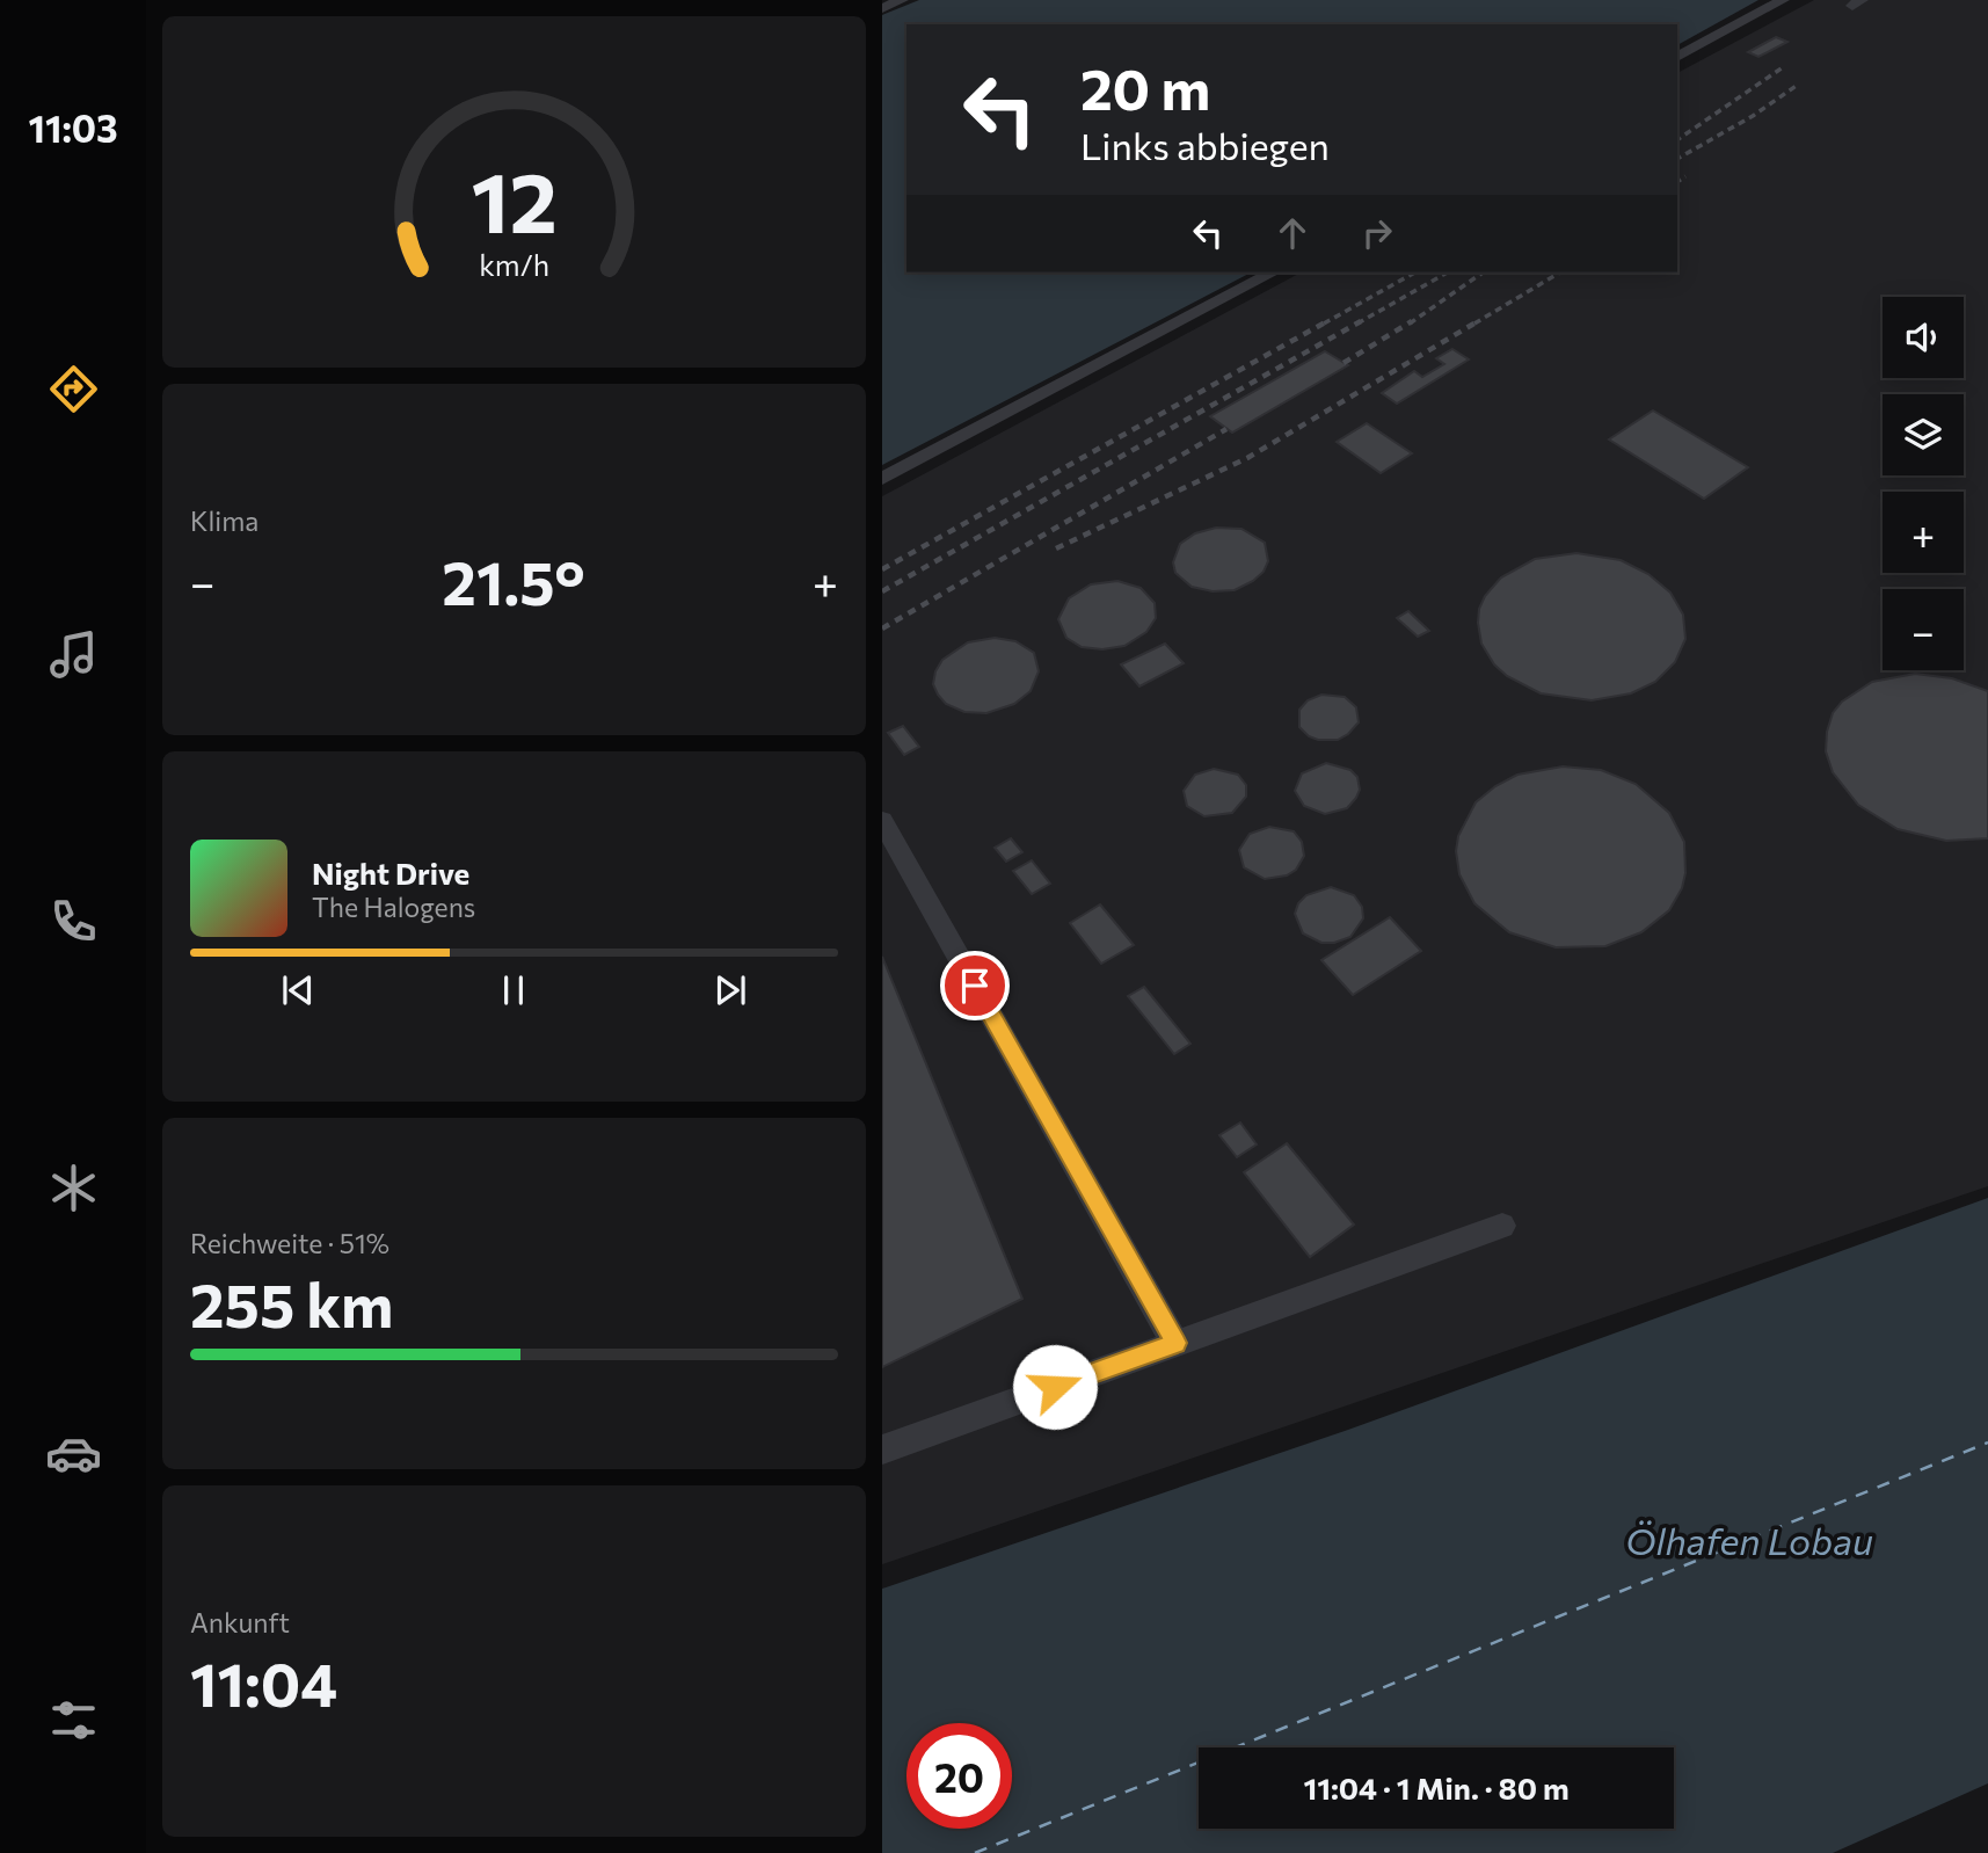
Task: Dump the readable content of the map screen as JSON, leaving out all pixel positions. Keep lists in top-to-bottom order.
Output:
{
  "water": ["Ölhafen Lobau"],
  "page": {
    "tabs": "11:03",
    "turn": ["20 m", "Links abbiegen"],
    "map_buttons": ["+", "−"],
    "tile": [
      "Klima",
      ["Reichweite · 51%", "255 km"],
      ["Ankunft", "11:04"]
    ],
    "heat": ["−", "21.5°", "+"],
    "song": ["Night Drive", "The Halogens"],
    "limit": "20",
    "trip": "11:04 · 1 Min. · 80 m",
    "gauge": ["12", "km/h"]
  }
}
